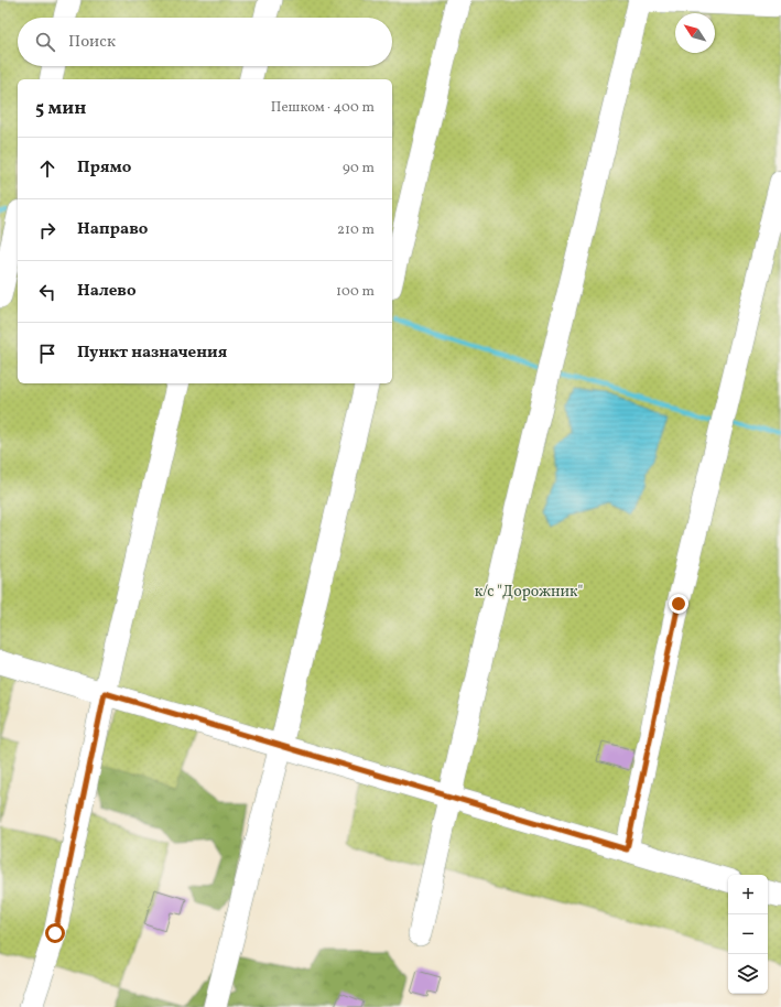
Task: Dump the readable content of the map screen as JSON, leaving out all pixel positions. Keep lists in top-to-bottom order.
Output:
{
  "parks": ["к/с \"Дорожник\""],
  "north": "top left",
  "page": {
    "search": "Поиск",
    "heading": ["5 мин", "Пешком · 400 m"],
    "list": [
      ["Прямо", "90 m"],
      ["Направо", "210 m"],
      ["Налево", "100 m"],
      "Пункт назначения"
    ],
    "map_buttons": ["+", "−"]
  }
}
